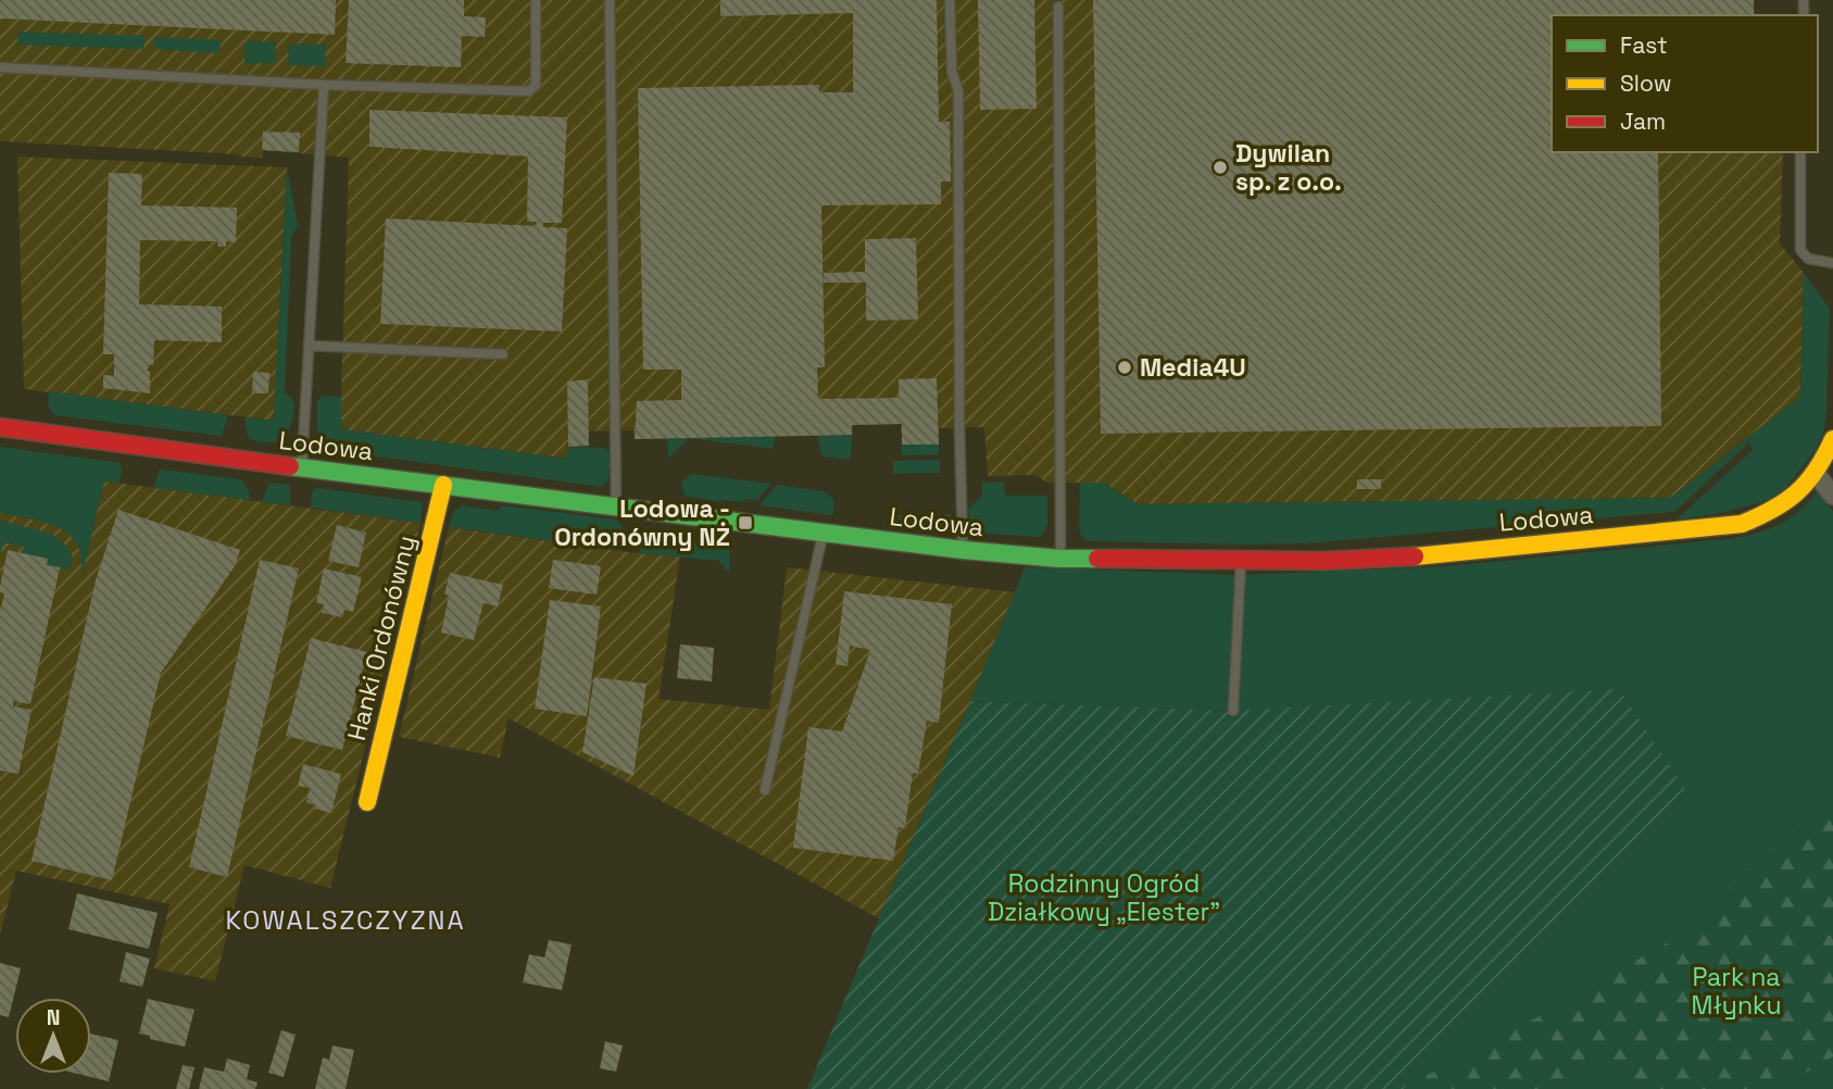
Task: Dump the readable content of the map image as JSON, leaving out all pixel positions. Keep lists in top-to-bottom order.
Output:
{
  "streets": {
    "street": ["Lodowa", "Hanki Ordonówny"]
  },
  "crossings": [
    ["Lodowa", "Hanki Ordonówny"]
  ],
  "districts": ["KOWALSZCZYZNA"],
  "parks": ["Rodzinny Ogród Działkowy „Elester”", "Park na Młynku"],
  "places": {
    "other": ["Dywilan sp. z o.o.", "Media4U"],
    "transit": ["Lodowa - Ordonówny NŻ"]
  },
  "legend": ["Fast", "Slow", "Jam"],
  "north": "top"
}
